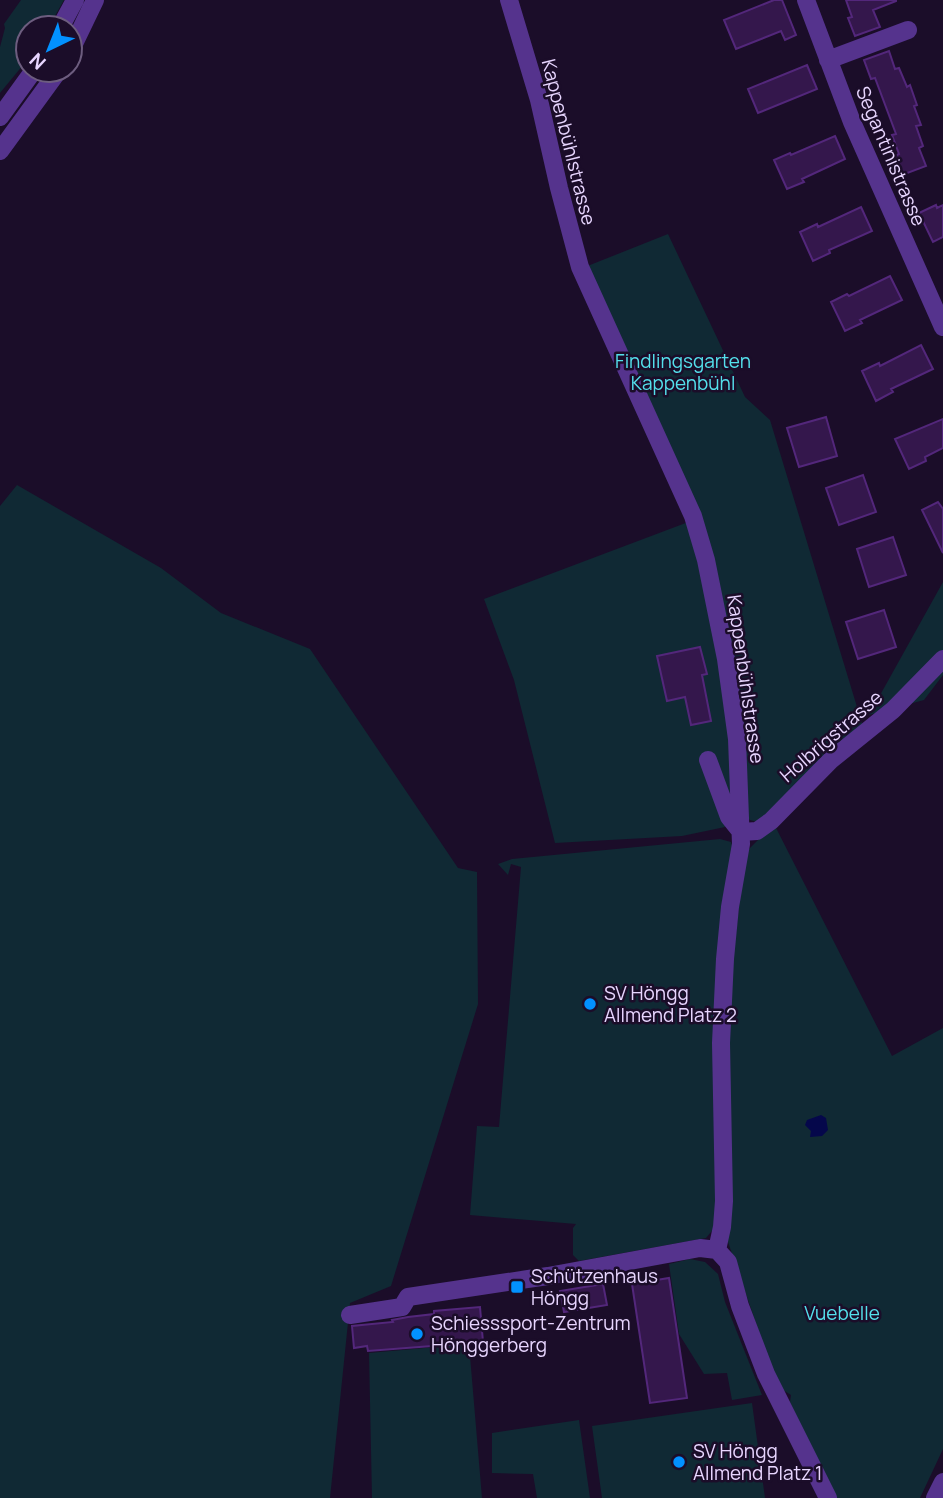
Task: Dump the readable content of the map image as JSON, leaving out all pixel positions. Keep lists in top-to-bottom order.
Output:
{
  "streets": {
    "street": ["Kappenbühlstrasse", "Segantinistrasse", "Holbrigstrasse"]
  },
  "crossings": [
    ["Kappenbühlstrasse", "Holbrigstrasse"]
  ],
  "parks": ["Findlingsgarten Kappenbühl", "Vuebelle"],
  "places": {
    "other": ["SV Höngg Allmend Platz 2", "Schiesssport-Zentrum Hönggerberg", "SV Höngg Allmend Platz 1"],
    "transit": ["Schützenhaus Höngg"]
  },
  "north": "bottom left"
}
